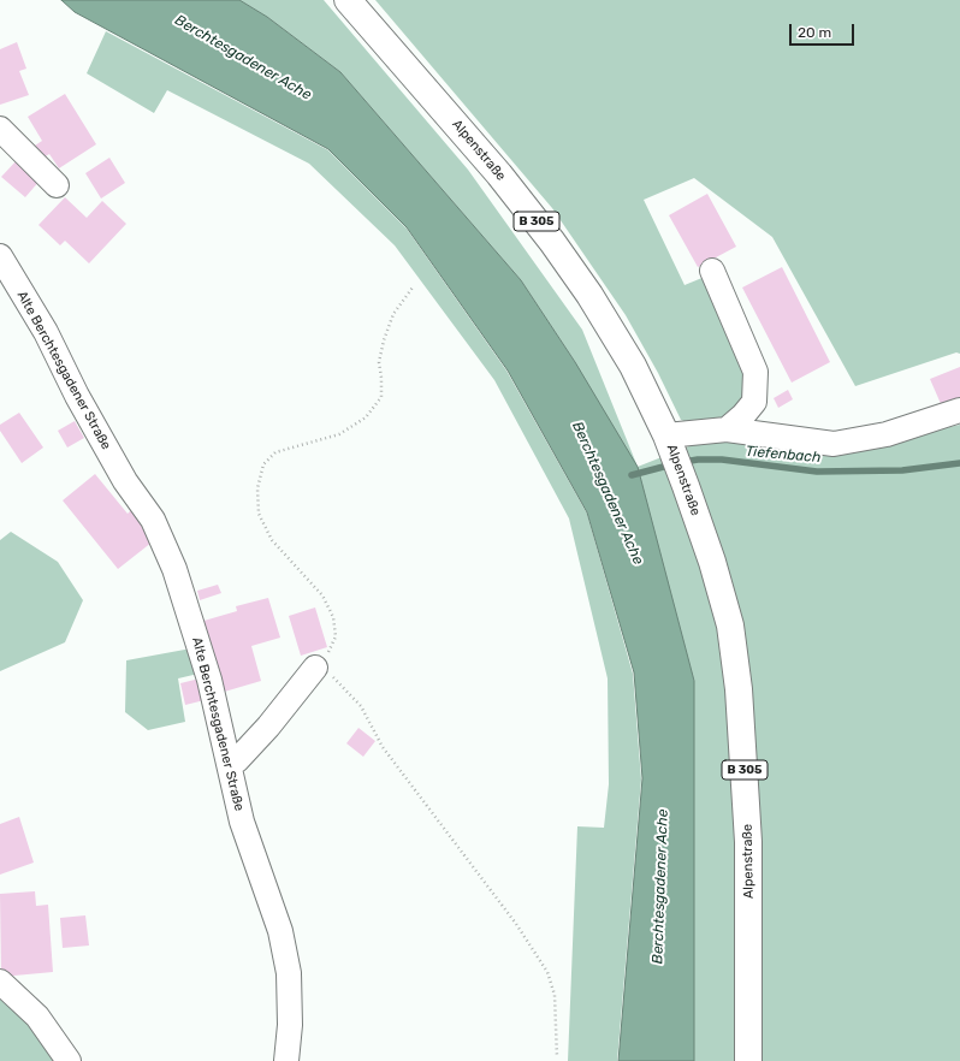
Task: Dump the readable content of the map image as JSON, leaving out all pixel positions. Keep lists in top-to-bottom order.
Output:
{
  "streets": {
    "main road": ["Alpenstraße", "B 305"],
    "street": ["Alte Berchtesgadener Straße"]
  },
  "water": ["Berchtesgadener Ache", "Tiefenbach"],
  "scale_bar": "20 m"
}
